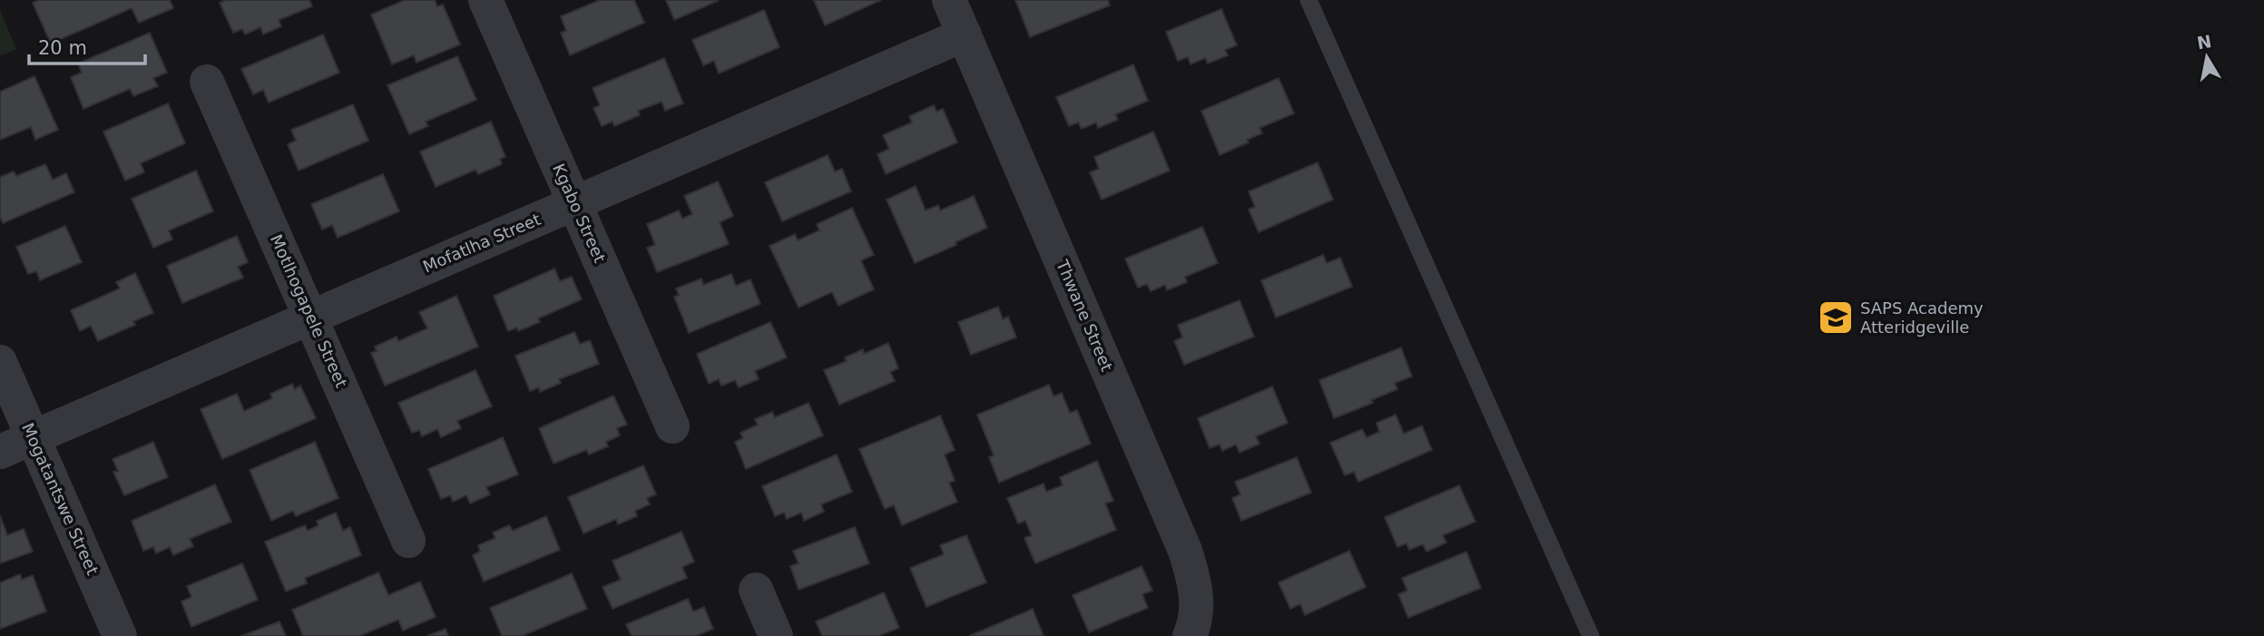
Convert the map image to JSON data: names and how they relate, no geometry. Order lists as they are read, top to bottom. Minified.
{"streets":{"street":["Kgabo Street","Mofatlha Street","Motlhogapele Street","Thwane Street","Mogatantswe Street"]},"crossings":[["Kgabo Street","Mofatlha Street"],["Mofatlha Street","Motlhogapele Street"],["Mofatlha Street","Thwane Street"],["Mofatlha Street","Mogatantswe Street"]],"places":{"school or university":["SAPS Academy Atteridgeville"]},"scale_bar":"20 m","north":"top"}
